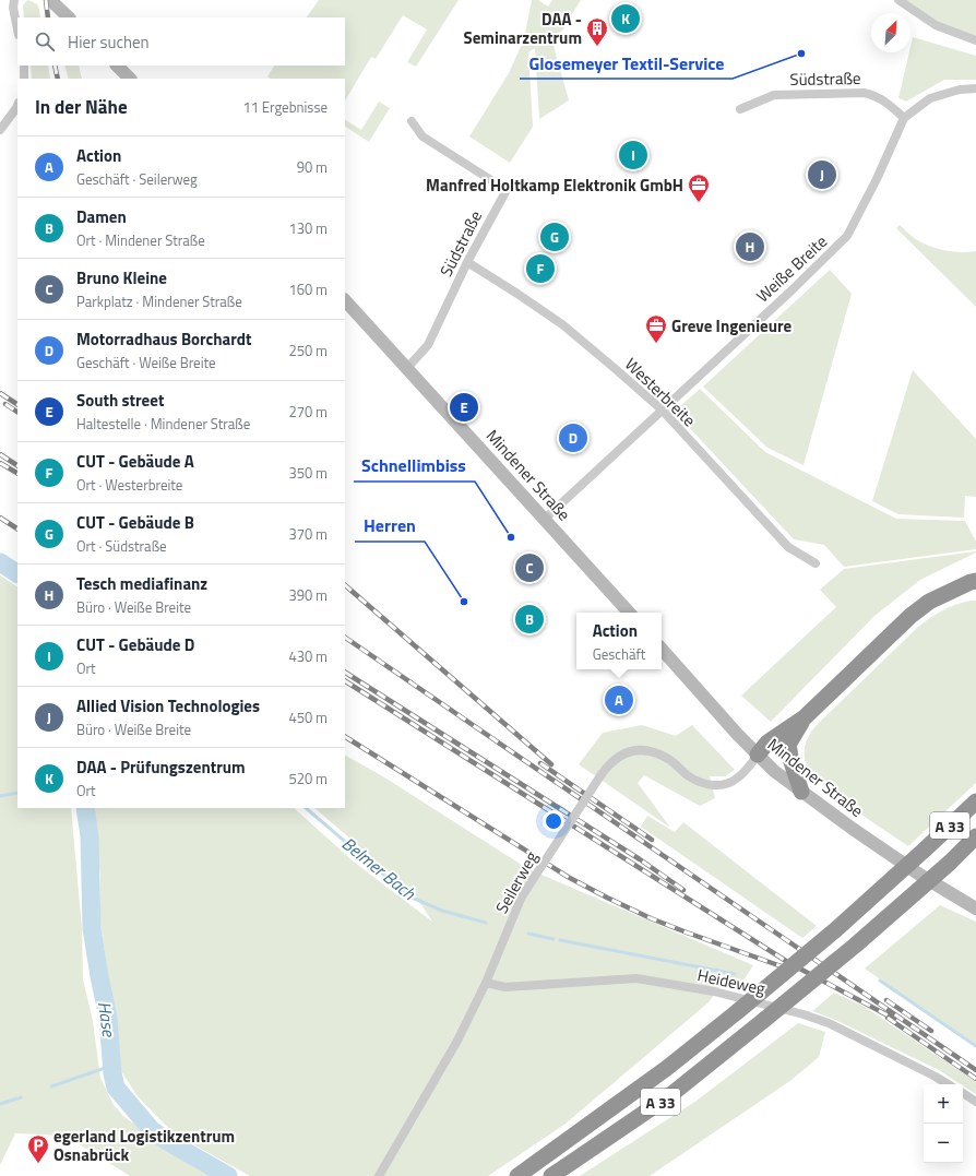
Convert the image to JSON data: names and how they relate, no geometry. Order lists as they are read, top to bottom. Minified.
{"streets":{"highway":["A 33"],"main road":["Mindener Straße"],"street":["Südstraße","Weiße Breite","Westerbreite","Seilerweg","Heideweg"]},"crossings":[["Südstraße","Weiße Breite"],["Südstraße","Westerbreite"],["Südstraße","Mindener Straße"],["Weiße Breite","Westerbreite"],["Weiße Breite","Mindener Straße"],["Mindener Straße","Seilerweg"],["Seilerweg","Heideweg"]],"water":["Belmer Bach","Hase"],"places":{"building":["DAA - Seminarzentrum"],"other":["Glosemeyer Textil-Service","Schnellimbiss","Herren"],"office":["Manfred Holtkamp Elektronik GmbH","Greve Ingenieure"],"parking":["egerland Logistikzentrum Osnabrück"]},"north":"top right","page":{"pins":["K","I","J","G","H","F","E","D","C","B","A"],"search":"Hier suchen","heading":["In der Nähe","11 Ergebnisse"],"list":[{"mark":"A","name":"Action","note":"Geschäft · Seilerweg","value":"90 m"},{"mark":"B","name":"Damen","note":"Ort · Mindener Straße","value":"130 m"},{"mark":"C","name":"Bruno Kleine","note":"Parkplatz · Mindener Straße","value":"160 m"},{"mark":"D","name":"Motorradhaus Borchardt","note":"Geschäft · Weiße Breite","value":"250 m"},{"mark":"E","name":"South street","note":"Haltestelle · Mindener Straße","value":"270 m"},{"mark":"F","name":"CUT - Gebäude A","note":"Ort · Westerbreite","value":"350 m"},{"mark":"G","name":"CUT - Gebäude B","note":"Ort · Südstraße","value":"370 m"},{"mark":"H","name":"Tesch mediafinanz","note":"Büro · Weiße Breite","value":"390 m"},{"mark":"I","name":"CUT - Gebäude D","note":"Ort","value":"430 m"},{"mark":"J","name":"Allied Vision Technologies","note":"Büro · Weiße Breite","value":"450 m"},{"mark":"K","name":"DAA - Prüfungszentrum","note":"Ort","value":"520 m"}],"popup":["Action","Geschäft"],"map_buttons":["+","−"]}}
